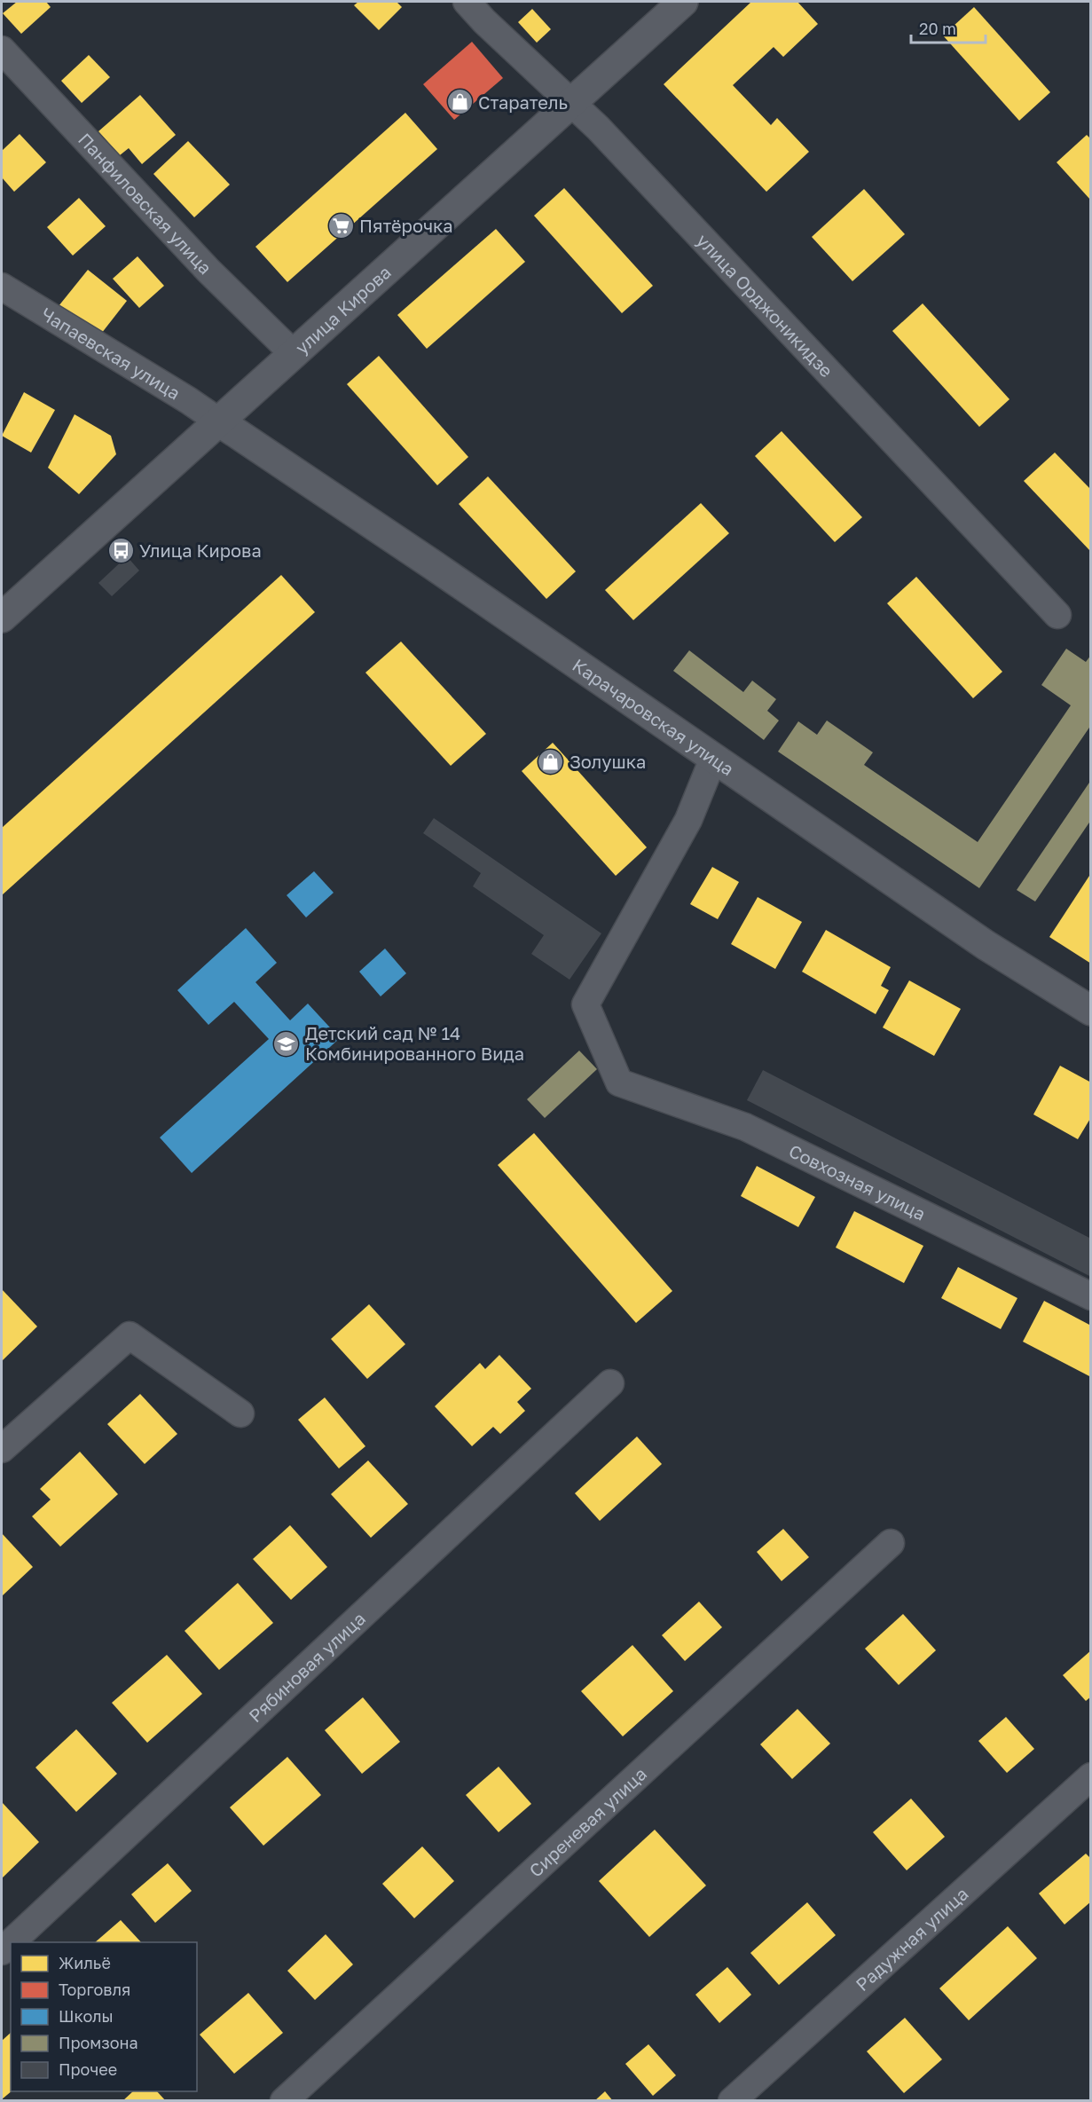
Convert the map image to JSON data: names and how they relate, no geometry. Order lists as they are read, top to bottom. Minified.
{"streets":{"street":["Панфиловская улица","улица Орджоникидзе","улица Кирова","Чапаевская улица","Карачаровская улица","Совхозная улица","Рябиновая улица","Сиреневая улица","Радужная улица"]},"crossings":[["Панфиловская улица","улица Кирова"],["улица Орджоникидзе","улица Кирова"],["улица Кирова","Чапаевская улица"],["улица Кирова","Карачаровская улица"],["Чапаевская улица","Карачаровская улица"],["Карачаровская улица","Совхозная улица"]],"places":{"shop":["Старатель","Золушка"],"supermarket":["Пятёрочка"],"bus stop":["Улица Кирова"],"school or university":["Детский сад № 14 Комбинированного Вида"]},"legend":["Жильё","Торговля","Школы","Промзона","Прочее"],"scale_bar":"20 m"}
